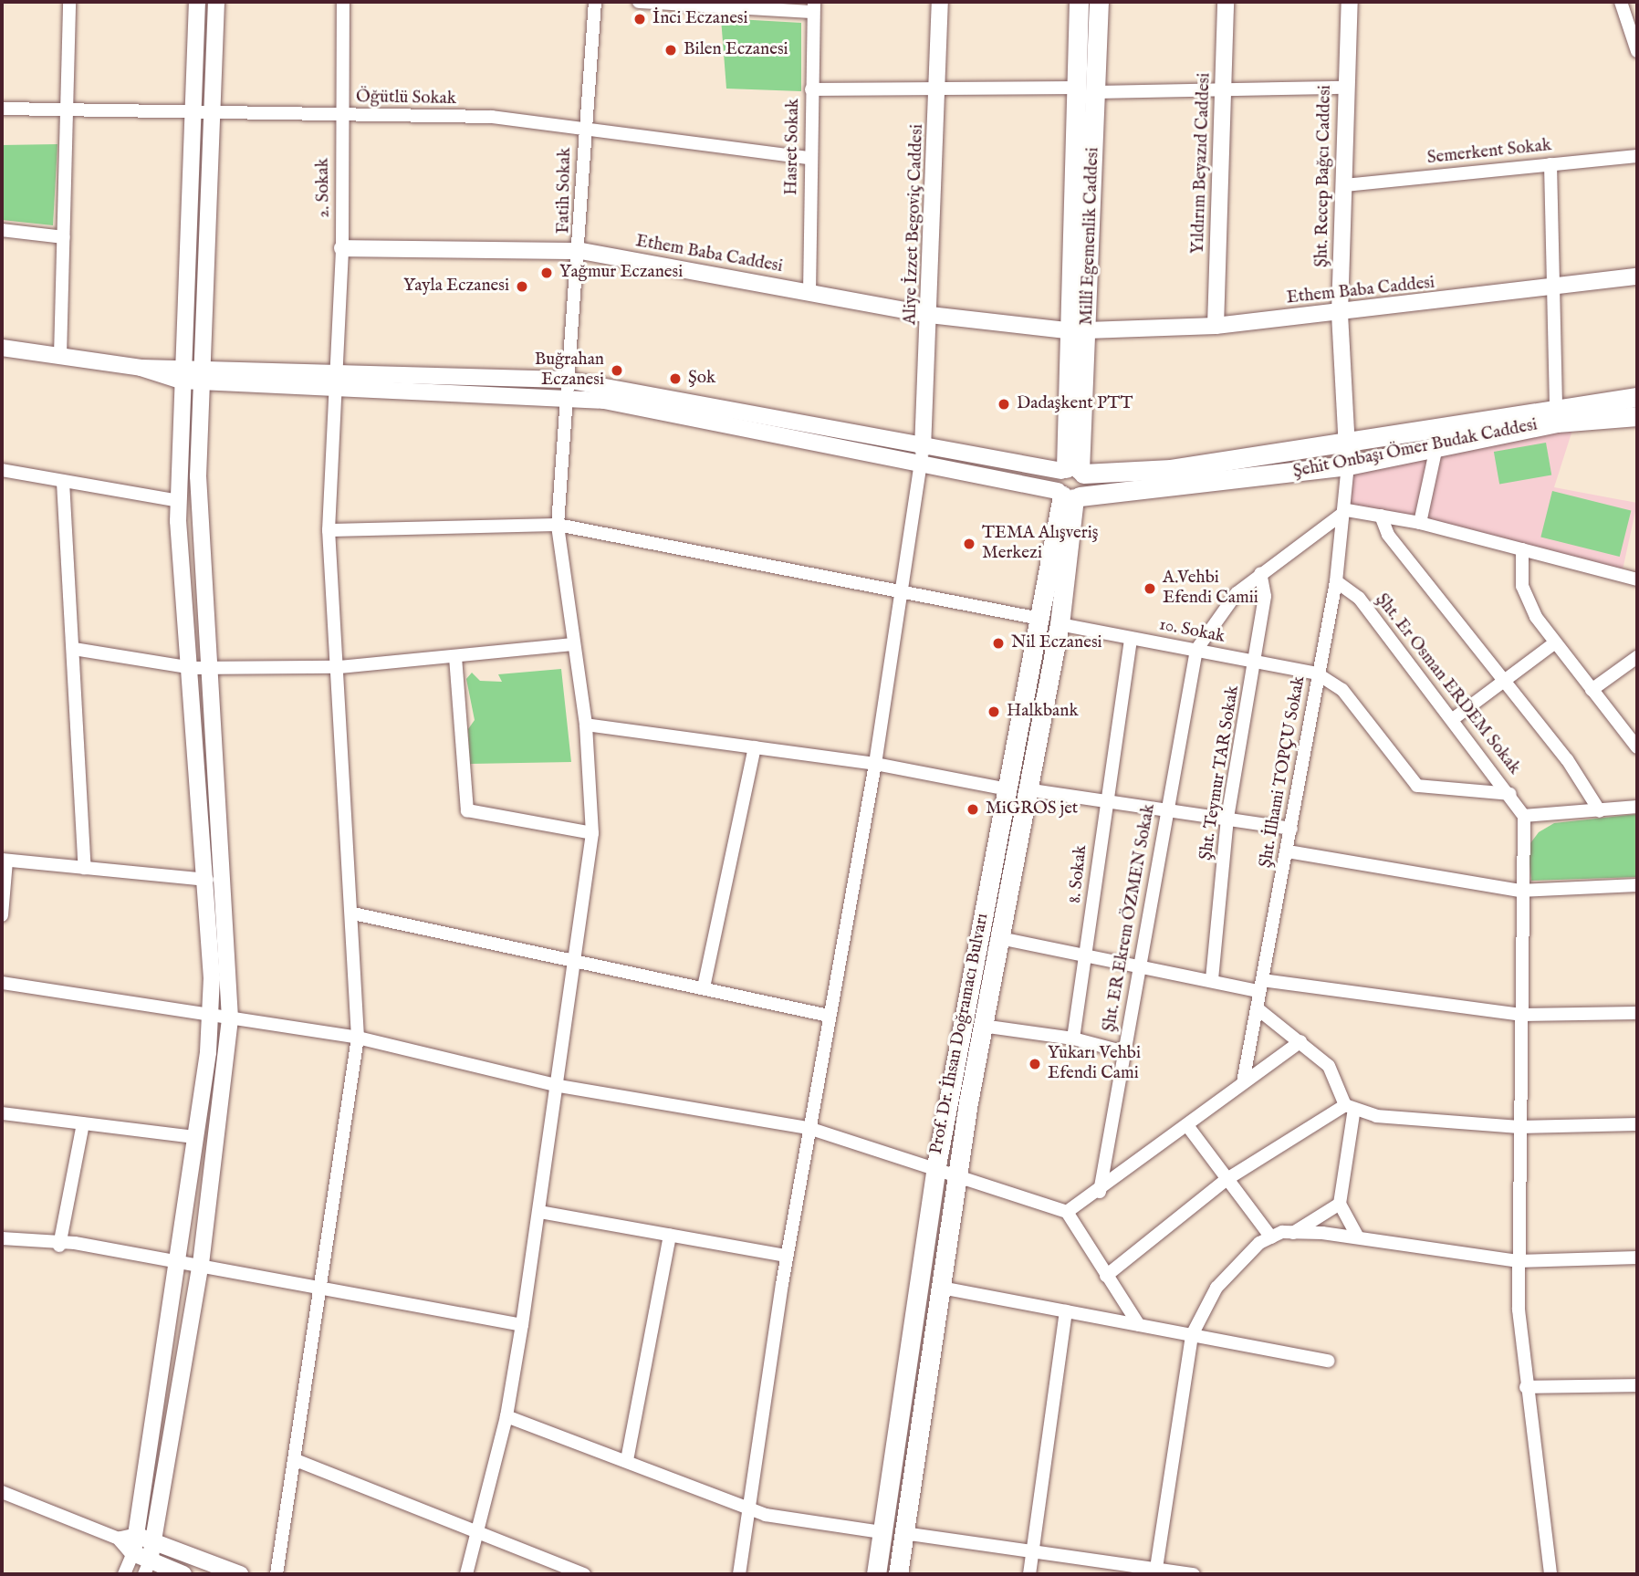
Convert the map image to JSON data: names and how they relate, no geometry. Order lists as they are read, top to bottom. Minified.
{"streets":{"main road":["Millî Egemenlik Caddesi","Şehit Onbaşı Ömer Budak Caddesi","Prof. Dr. İhsan Doğramacı Bulvarı"],"street":["Öğütlü Sokak","Hasret Sokak","Semerkent Sokak","Yıldırım Beyazıd Caddesi","Şht. Recep Bağcı Caddesi","2. Sokak","Fatih Sokak","Aliye İzzet Begoviç Caddesi","Ethem Baba Caddesi","10. Sokak","Şht. Er Osman ERDEM Sokak","Şht. İlhami TOPÇU Sokak","Şht. Teymur TAR Sokak","8. Sokak","Şht. ER Ekrem ÖZMEN Sokak"]},"crossings":[["Öğütlü Sokak","Hasret Sokak"],["Öğütlü Sokak","2. Sokak"],["Öğütlü Sokak","Fatih Sokak"],["Hasret Sokak","Ethem Baba Caddesi"],["Semerkent Sokak","Şht. Recep Bağcı Caddesi"],["Yıldırım Beyazıd Caddesi","Ethem Baba Caddesi"],["Şht. Recep Bağcı Caddesi","Ethem Baba Caddesi"],["Şht. Recep Bağcı Caddesi","Şehit Onbaşı Ömer Budak Caddesi"],["Şht. Recep Bağcı Caddesi","Şht. İlhami TOPÇU Sokak"],["2. Sokak","Ethem Baba Caddesi"],["Fatih Sokak","Ethem Baba Caddesi"],["Aliye İzzet Begoviç Caddesi","Ethem Baba Caddesi"],["Millî Egemenlik Caddesi","Ethem Baba Caddesi"],["Millî Egemenlik Caddesi","Şehit Onbaşı Ömer Budak Caddesi"],["Şehit Onbaşı Ömer Budak Caddesi","Şht. İlhami TOPÇU Sokak"],["Şehit Onbaşı Ömer Budak Caddesi","Prof. Dr. İhsan Doğramacı Bulvarı"],["10. Sokak","Şht. İlhami TOPÇU Sokak"],["10. Sokak","Şht. Teymur TAR Sokak"],["10. Sokak","8. Sokak"],["10. Sokak","Şht. ER Ekrem ÖZMEN Sokak"],["10. Sokak","Prof. Dr. İhsan Doğramacı Bulvarı"],["Şht. Er Osman ERDEM Sokak","Şht. İlhami TOPÇU Sokak"]],"places":["İnci Eczanesi","Bilen Eczanesi","Yağmur Eczanesi","Yayla Eczanesi","Buğrahan Eczanesi","Şok","Dadaşkent PTT","TEMA Alışveriş Merkezi","A.Vehbi Efendi Camii","Nil Eczanesi","Halkbank","MiGROS jet","Yukarı Vehbi Efendi Cami"]}
